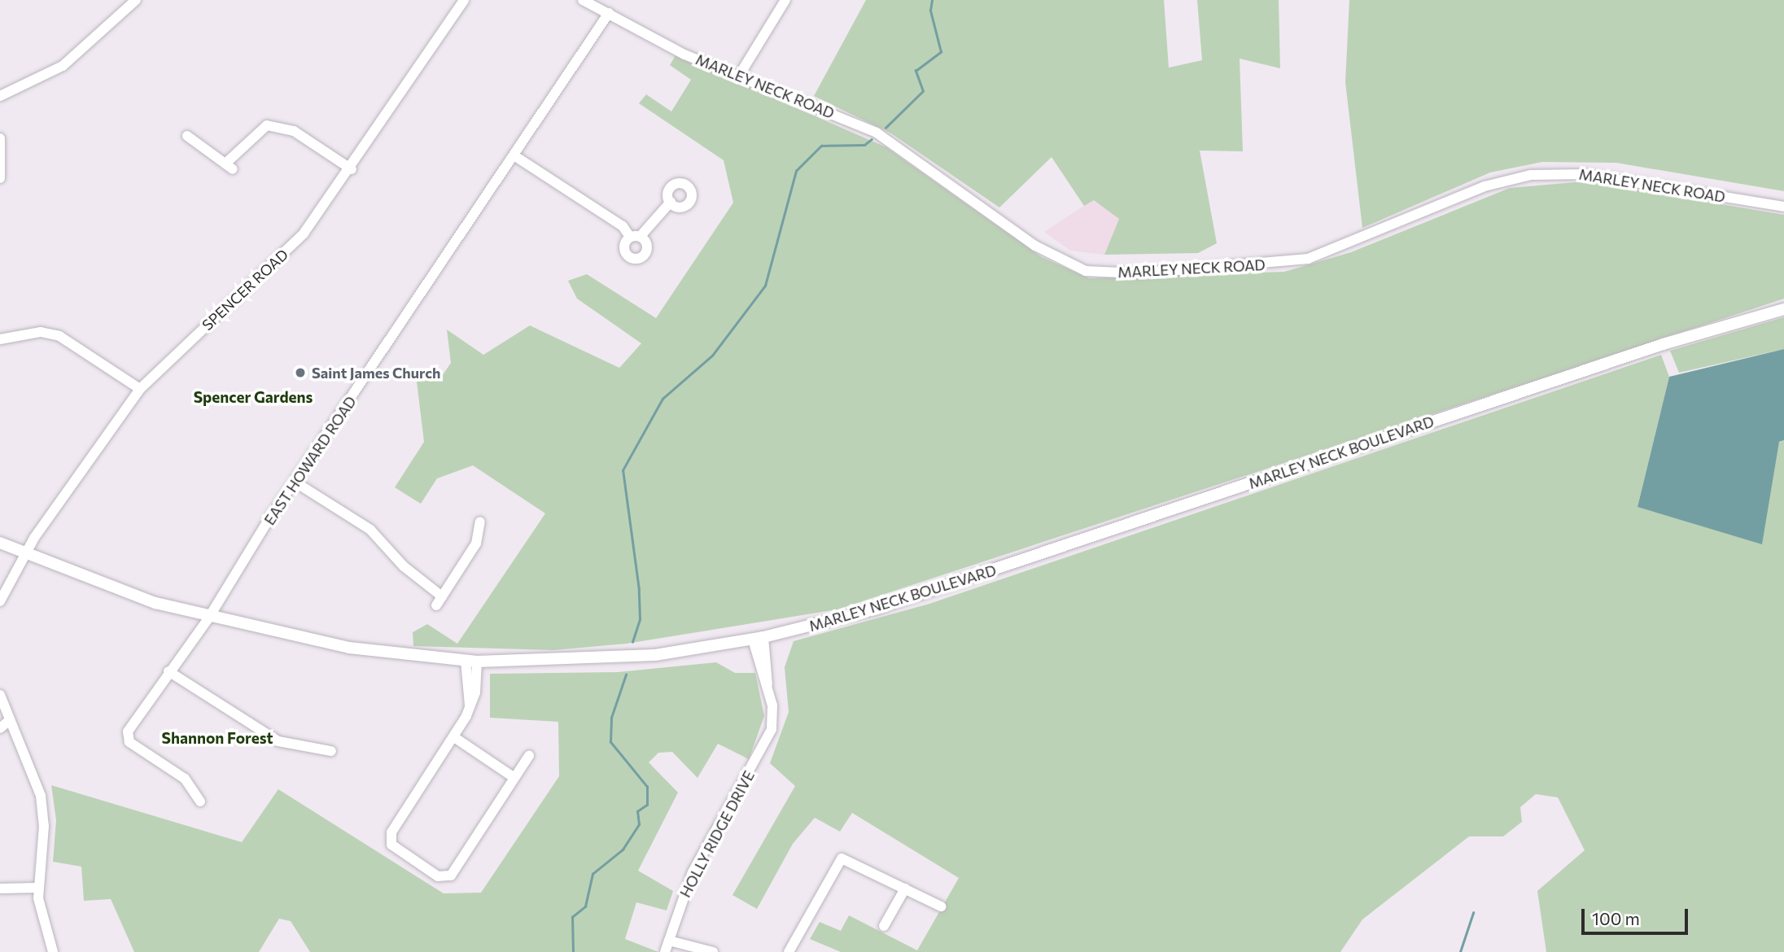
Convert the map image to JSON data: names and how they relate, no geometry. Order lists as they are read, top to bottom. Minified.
{"streets":{"main road":["MARLEY NECK BOULEVARD"],"street":["MARLEY NECK ROAD","SPENCER ROAD","EAST HOWARD ROAD","HOLLY RIDGE DRIVE"]},"crossings":[["MARLEY NECK ROAD","EAST HOWARD ROAD"],["SPENCER ROAD","MARLEY NECK BOULEVARD"],["MARLEY NECK BOULEVARD","EAST HOWARD ROAD"],["MARLEY NECK BOULEVARD","HOLLY RIDGE DRIVE"]],"districts":["Spencer Gardens","Shannon Forest"],"places":["Saint James Church"],"scale_bar":"100 m"}
